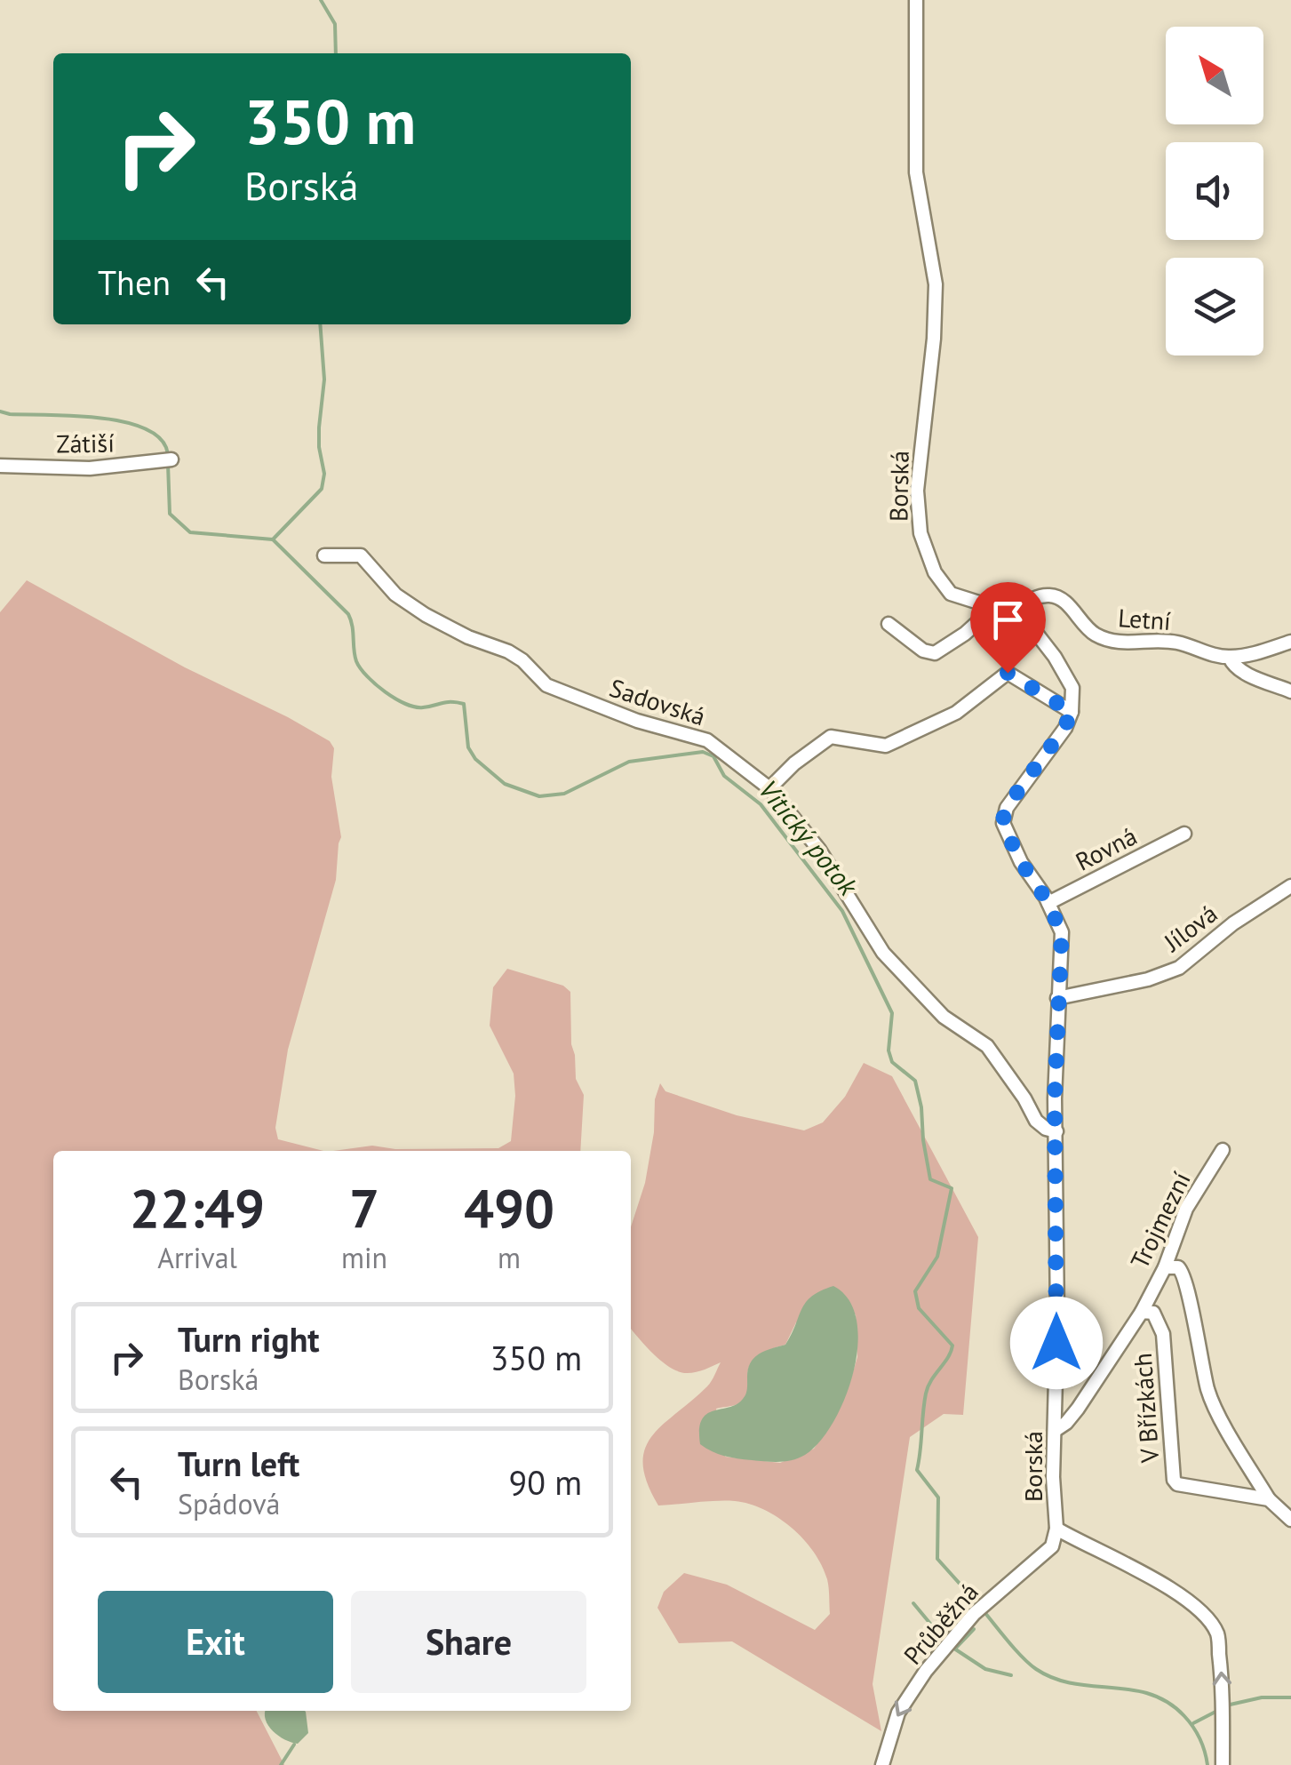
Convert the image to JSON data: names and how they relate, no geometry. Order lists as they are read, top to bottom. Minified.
{"streets":{"street":["Zátiší","Borská","Letní","Sadovská","Rovná","Jílová","Trojmezní","V Břízkách","Průběžná"]},"crossings":[["Borská","Letní"],["Borská","Sadovská"],["Borská","Rovná"],["Borská","Jílová"],["Borská","V Břízkách"],["Borská","Průběžná"],["Trojmezní","V Břízkách"]],"one_way":["Průběžná"],"water":["Vitický potok"],"north":"top left","page":{"turn":["350 m","Borská"],"then":"Then","eta":["22:49","Arrival","7","min","490","m"],"list":[{"name":"Turn right","note":"Borská","value":"350 m"},{"name":"Turn left","note":"Spádová","value":"90 m"}],"buttons":["Exit","Share"]}}
